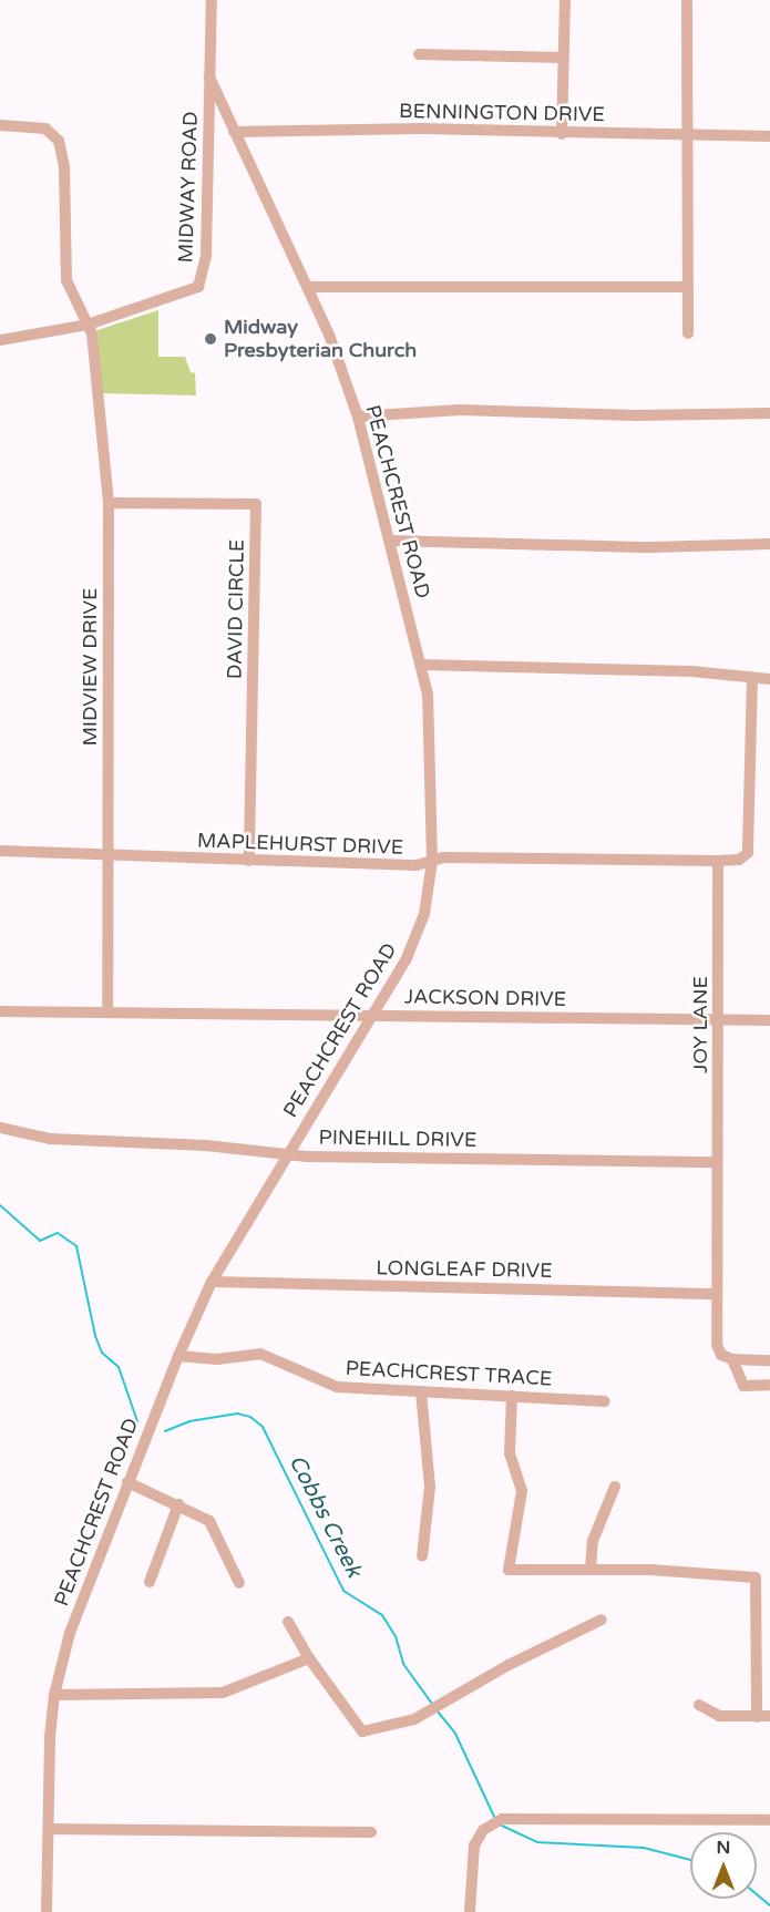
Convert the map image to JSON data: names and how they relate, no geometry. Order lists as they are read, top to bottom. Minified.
{"streets":{"street":["BENNINGTON DRIVE","MIDWAY ROAD","PEACHCREST ROAD","DAVID CIRCLE","MIDVIEW DRIVE","MAPLEHURST DRIVE","JACKSON DRIVE","JOY LANE","PINEHILL DRIVE","LONGLEAF DRIVE","PEACHCREST TRACE"]},"crossings":[["BENNINGTON DRIVE","PEACHCREST ROAD"],["MIDWAY ROAD","PEACHCREST ROAD"],["MIDWAY ROAD","MIDVIEW DRIVE"],["PEACHCREST ROAD","MAPLEHURST DRIVE"],["PEACHCREST ROAD","JACKSON DRIVE"],["PEACHCREST ROAD","PINEHILL DRIVE"],["PEACHCREST ROAD","LONGLEAF DRIVE"],["PEACHCREST ROAD","PEACHCREST TRACE"],["DAVID CIRCLE","MIDVIEW DRIVE"],["DAVID CIRCLE","MAPLEHURST DRIVE"],["MIDVIEW DRIVE","MAPLEHURST DRIVE"],["MIDVIEW DRIVE","JACKSON DRIVE"],["MAPLEHURST DRIVE","JOY LANE"],["JACKSON DRIVE","JOY LANE"],["JOY LANE","PINEHILL DRIVE"],["JOY LANE","LONGLEAF DRIVE"]],"water":["Cobbs Creek"],"places":["Midway Presbyterian Church"],"north":"top"}
